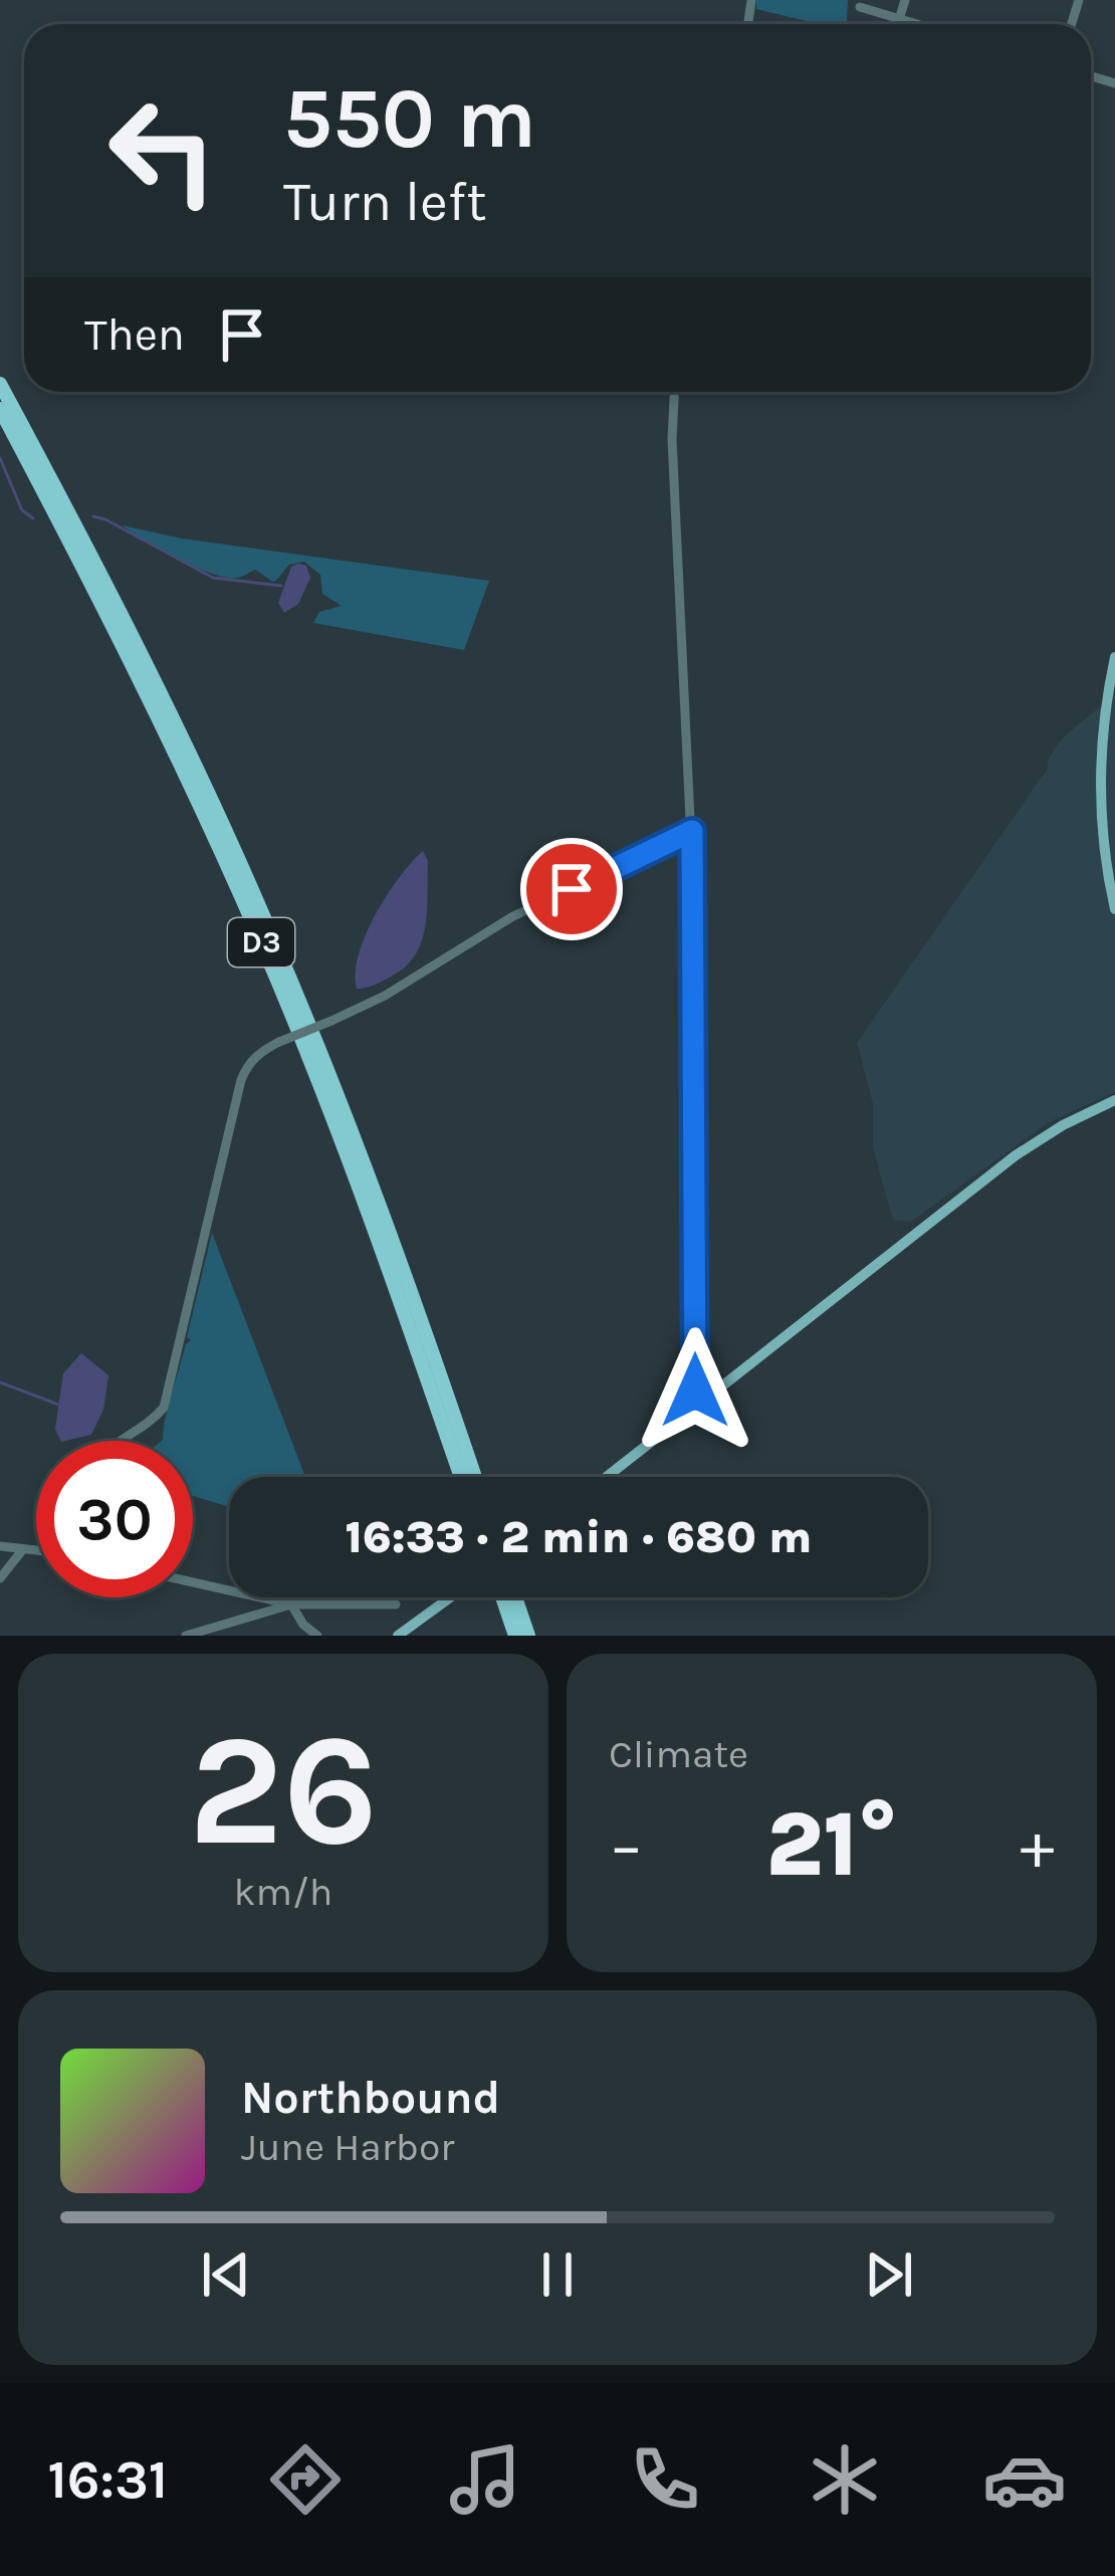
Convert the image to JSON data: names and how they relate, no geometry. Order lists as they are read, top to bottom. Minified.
{"streets":{"highway":["D3"]},"page":{"turn":["550 m","Turn left"],"then":"Then","limit":"30","trip":"16:33 · 2 min · 680 m","tile":[["26","km/h"],"Climate"],"heat":["−","21°","+"],"song":["Northbound","June Harbor"],"tabs":"16:31"}}
